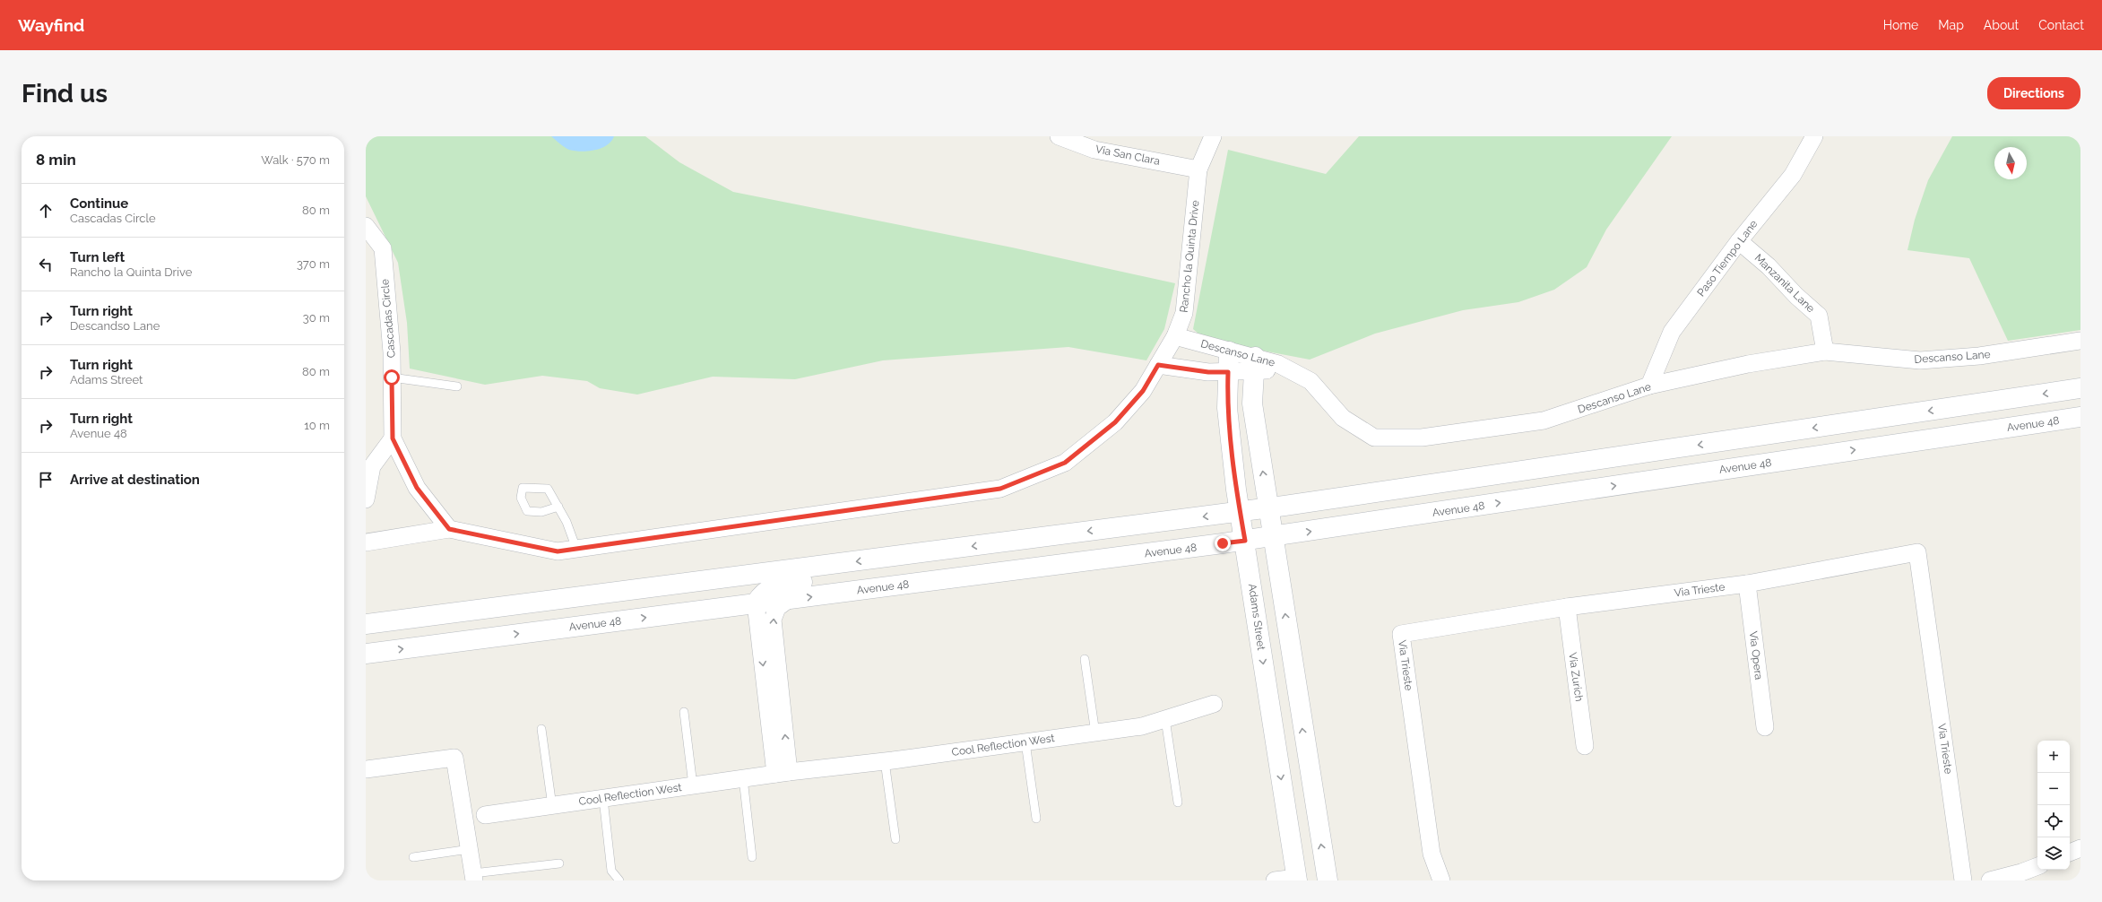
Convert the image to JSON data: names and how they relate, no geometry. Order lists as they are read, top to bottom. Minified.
{"streets":{"main road":["Avenue 48","Adams Street"],"street":["Via San Clara","Rancho la Quinta Drive","Paso Tiempo Lane","Manzanita Lane","Cascadas Circle","Descanso Lane","Via Trieste","Via Opera","Via Zurich","Cool Reflection West"]},"crossings":[["Via San Clara","Rancho la Quinta Drive"],["Rancho la Quinta Drive","Cascadas Circle"],["Rancho la Quinta Drive","Descanso Lane"],["Paso Tiempo Lane","Manzanita Lane"],["Paso Tiempo Lane","Descanso Lane"],["Manzanita Lane","Descanso Lane"],["Descanso Lane","Adams Street"],["Avenue 48","Adams Street"],["Via Trieste","Via Opera"],["Via Trieste","Via Zurich"]],"north":"bottom","page":{"header":"Wayfind","nav":["Home","Map","About","Contact"],"buttons":"Directions","title":"Find us","heading":["8 min","Walk · 570 m"],"list":[["Continue","Cascadas Circle","80 m"],["Turn left","Rancho la Quinta Drive","370 m"],["Turn right","Descandso Lane","30 m"],["Turn right","Adams Street","80 m"],["Turn right","Avenue 48","10 m"],"Arrive at destination"],"map_buttons":["+","−"]}}
